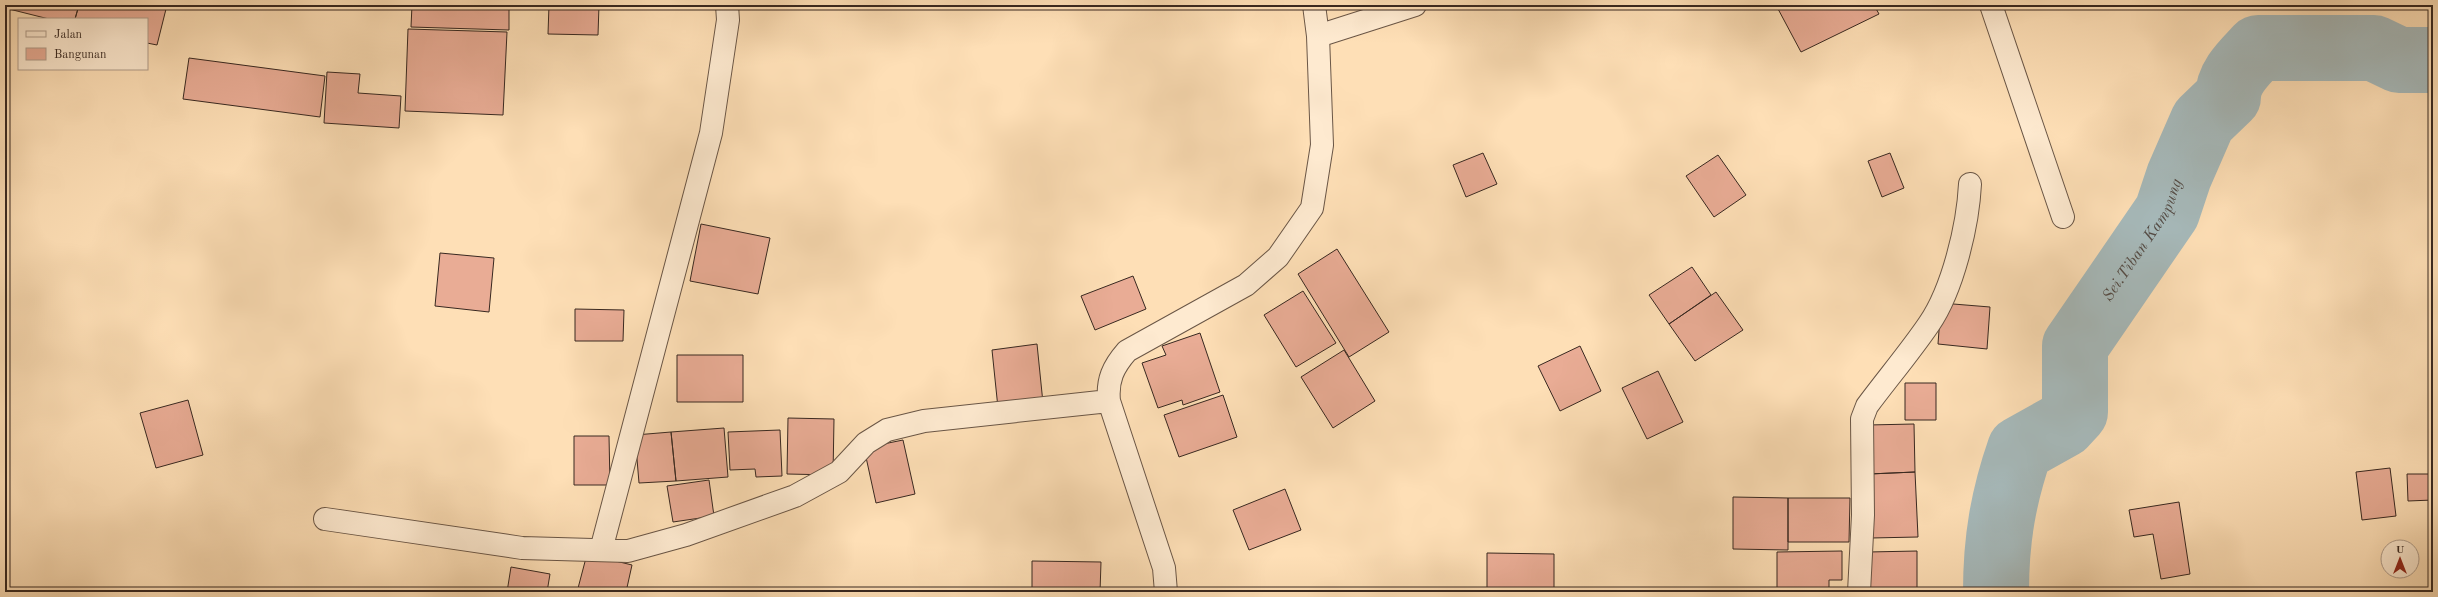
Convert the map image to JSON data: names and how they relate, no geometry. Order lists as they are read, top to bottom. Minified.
{"water":["Sei.Tiban Kampung"],"legend":["Jalan","Bangunan"],"north":"top"}
